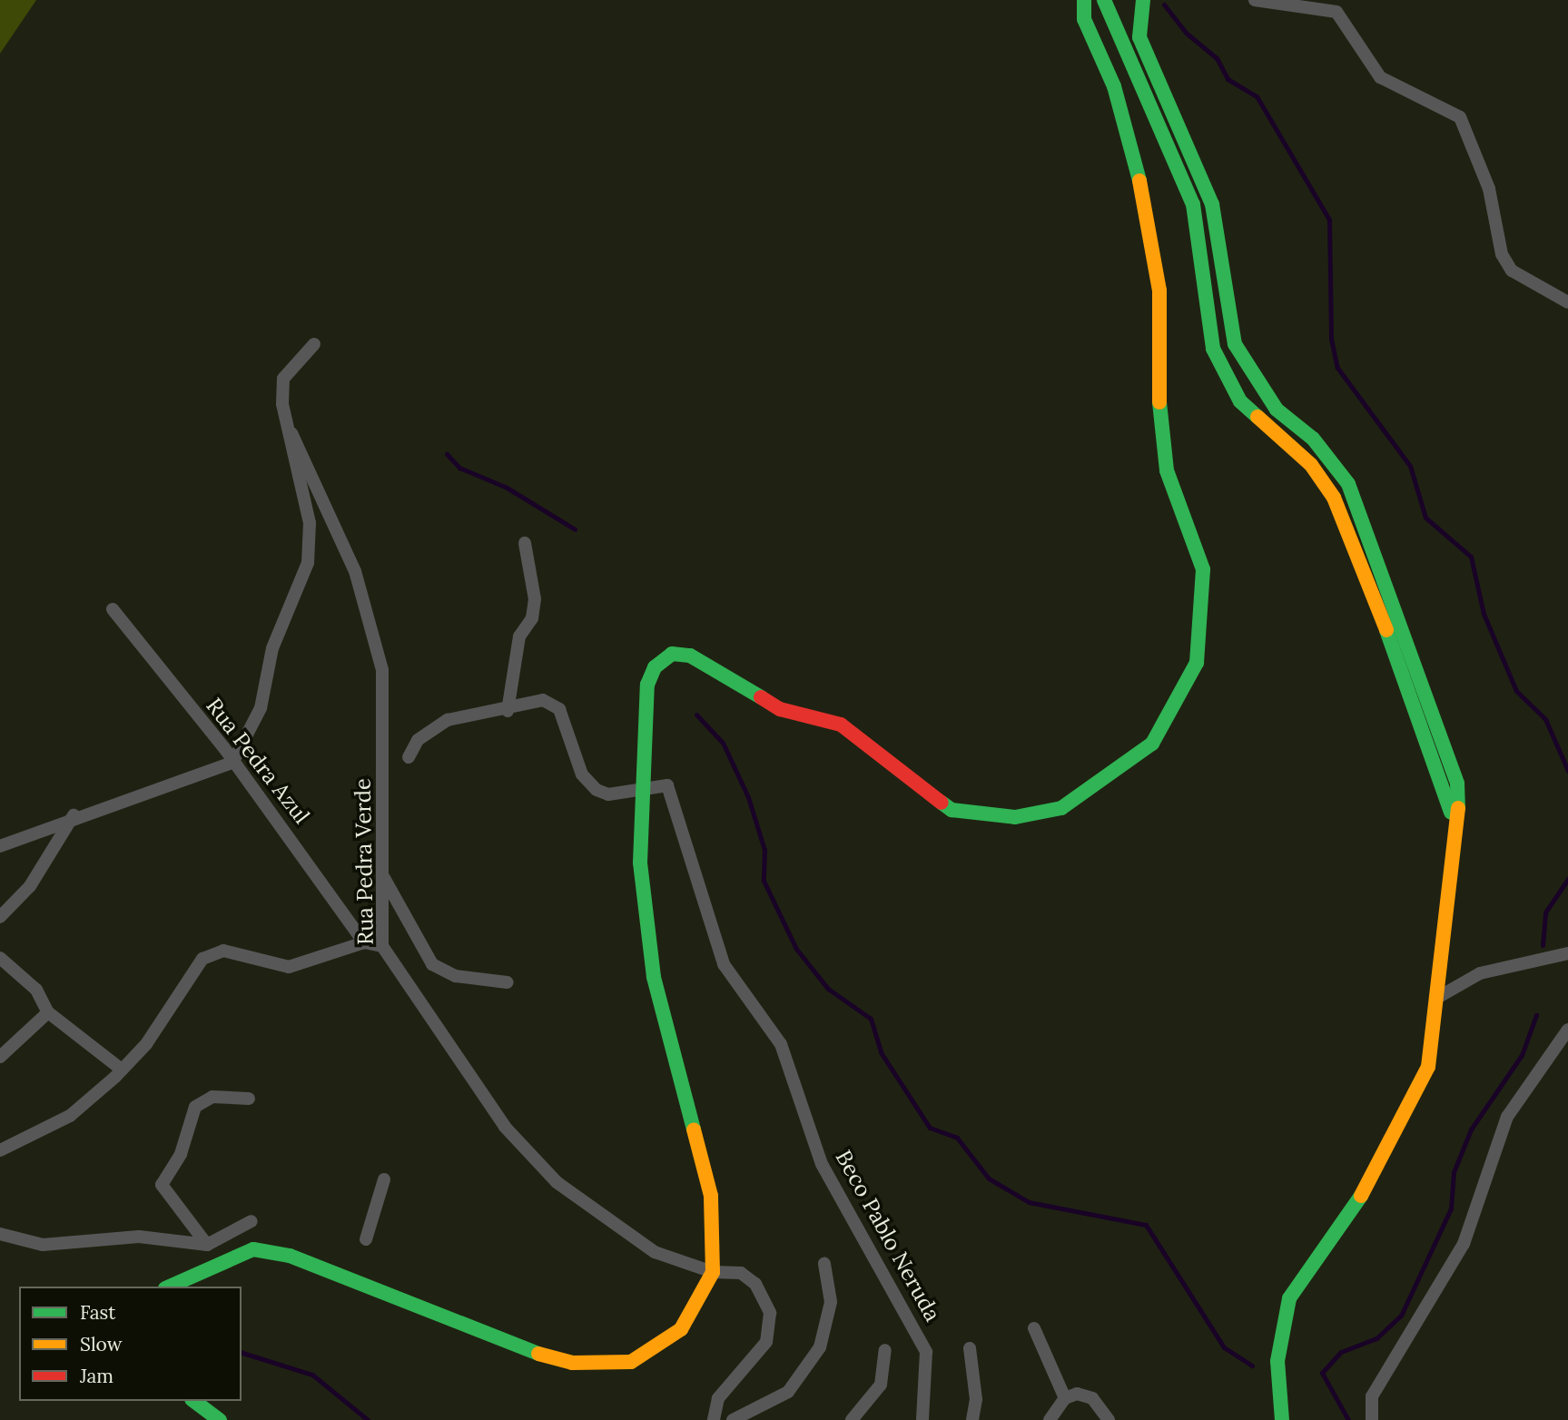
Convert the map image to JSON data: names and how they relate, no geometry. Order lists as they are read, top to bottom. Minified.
{"streets":{"street":["Rua Pedra Azul","Rua Pedra Verde","Beco Pablo Neruda"]},"legend":["Fast","Slow","Jam"]}
